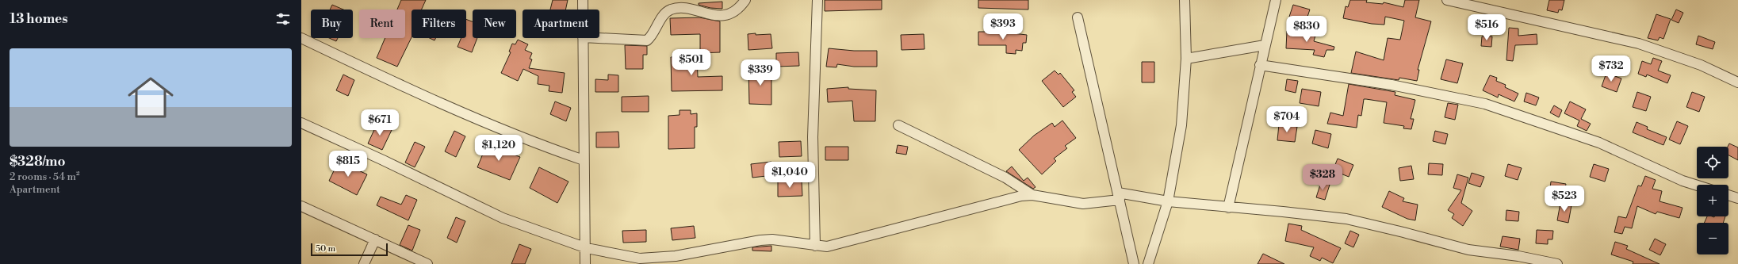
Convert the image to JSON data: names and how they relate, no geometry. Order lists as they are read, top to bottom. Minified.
{"scale_bar":"50 m","page":{"heading":"13 homes","chip":["Buy","Rent","Filters","New","Apartment"],"price":["$393","$516","$830","$501","$732","$339","$704","$671","$1,120","$815","$1,040","$328","$523"],"list":[{"name":"$328/mo","note":"2 rooms · 54 m² · Apartment"}],"map_buttons":["+","−"],"scale":"50 m"}}
